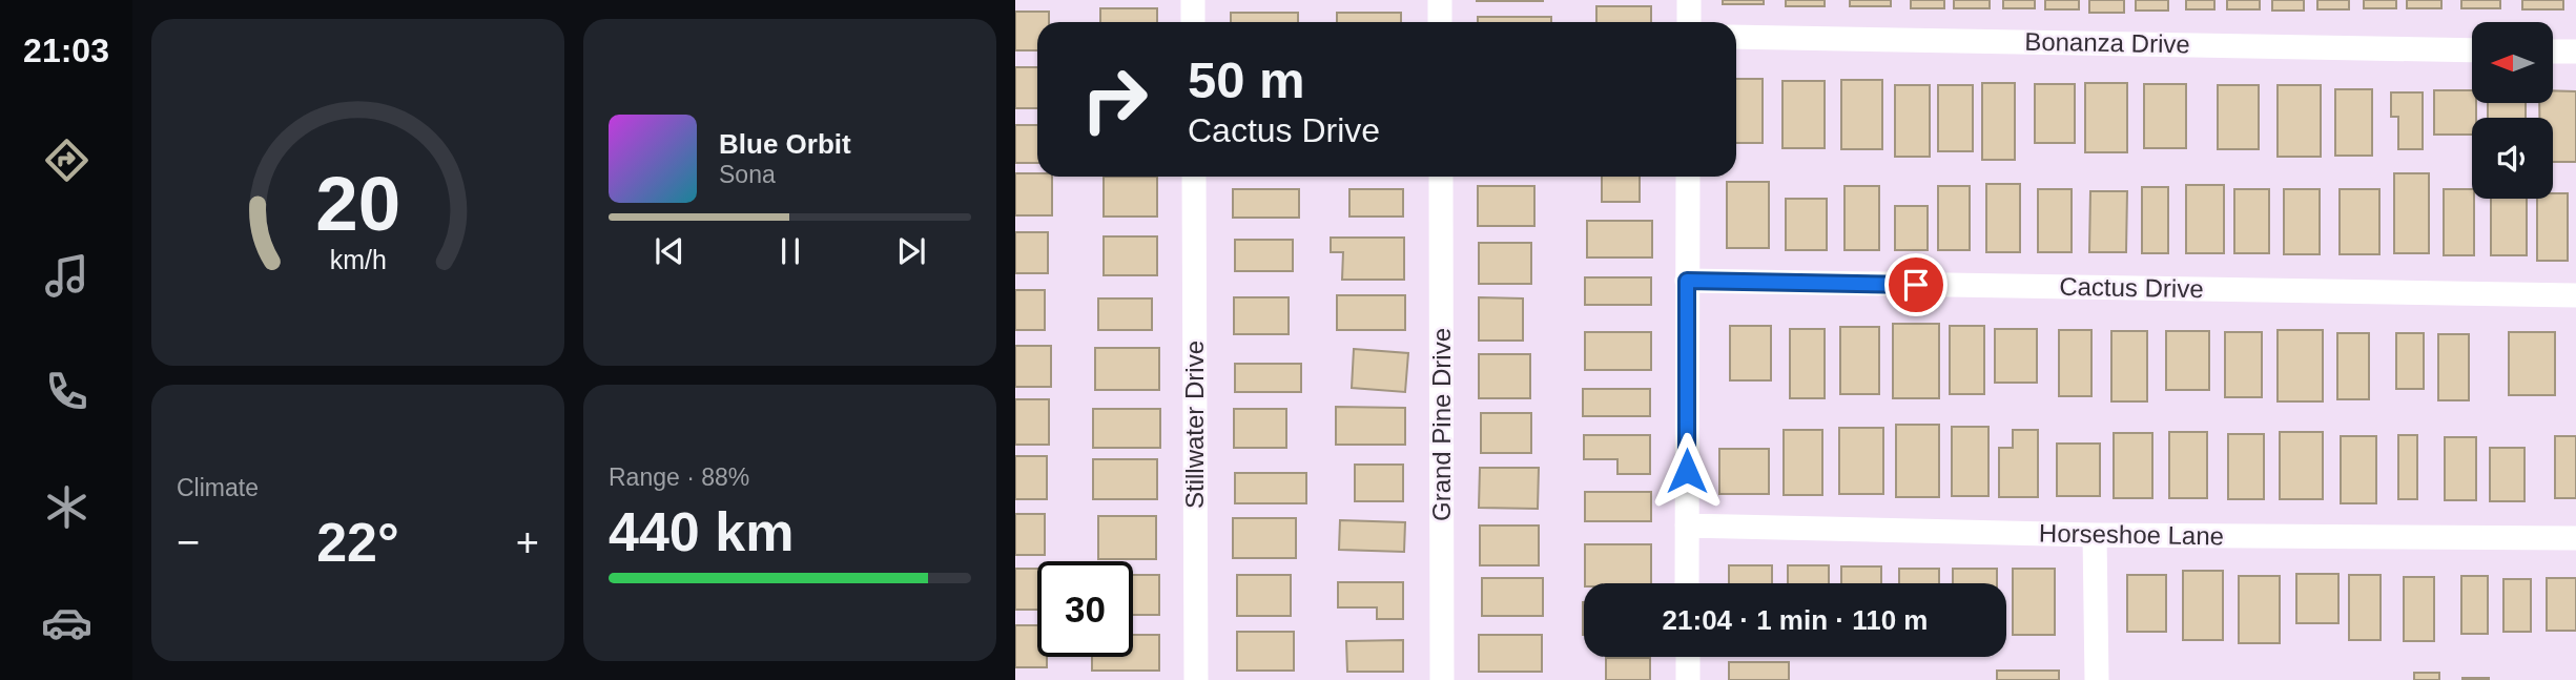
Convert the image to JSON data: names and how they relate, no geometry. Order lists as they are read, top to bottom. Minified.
{"streets":{"street":["Bonanza Drive","Cactus Drive","Stillwater Drive","Grand Pine Drive","Horseshoe Lane"]},"north":"left","page":{"tabs":"21:03","turn":["50 m","Cactus Drive"],"song":["Blue Orbit","Sona"],"tile":["Climate",["Range · 88%","440 km"]],"heat":["−","22°","+"],"limit":"30","trip":"21:04 · 1 min · 110 m","gauge":["20","km/h"]}}
